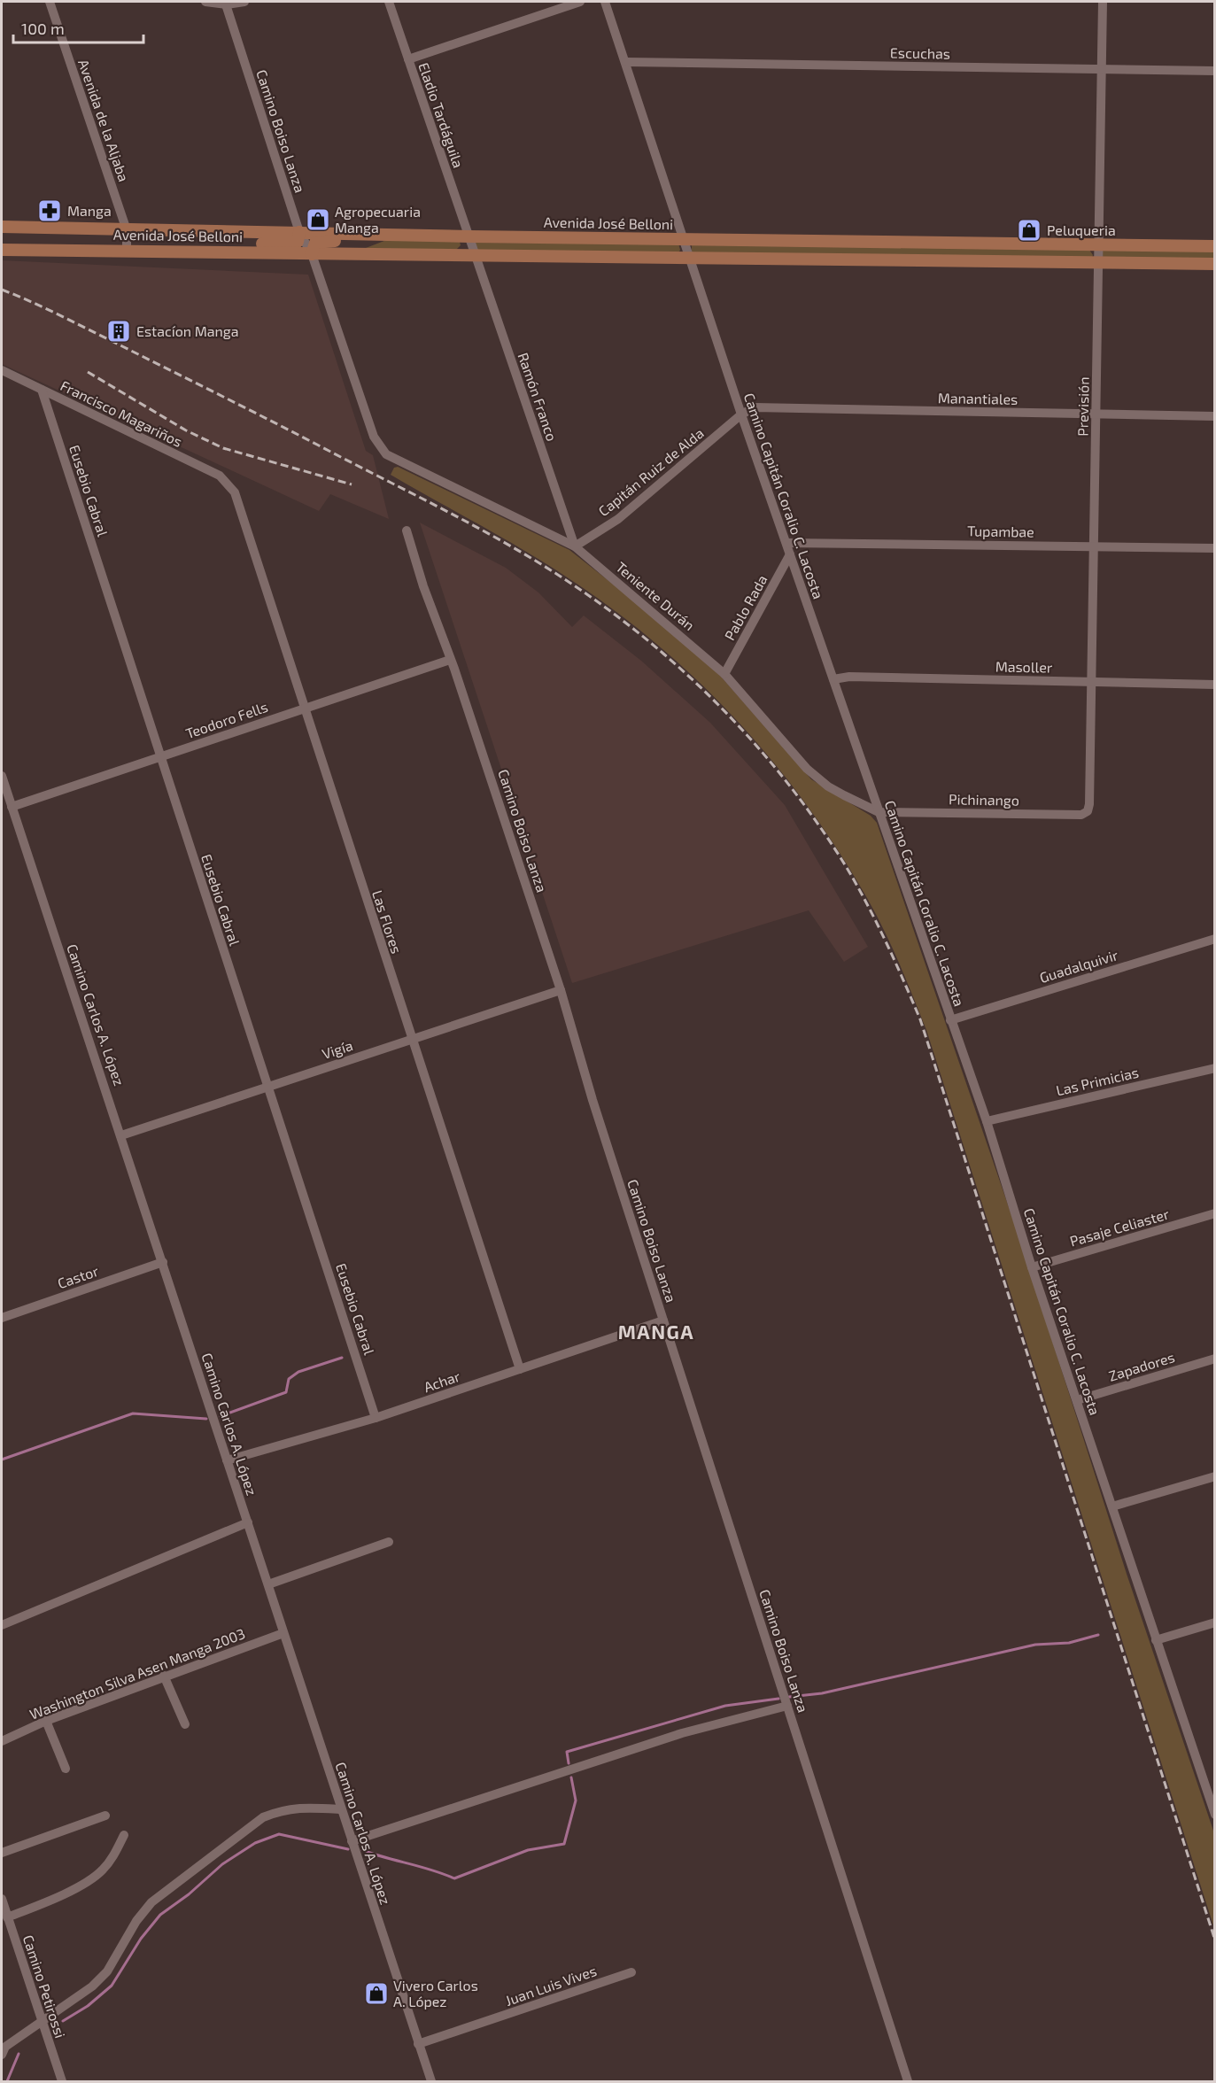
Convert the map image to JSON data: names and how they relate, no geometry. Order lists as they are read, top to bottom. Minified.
{"streets":{"main road":["Avenida José Belloni"],"street":["Escuchas","Eladio Tardáguila","Avenida de la Aljaba","Camino Boiso Lanza","Ramón Franco","Manantiales","Previsión","Francisco Magariños","Capitán Ruiz de Alda","Eusebio Cabral","Camino Capitán Coralio C. Lacosta","Tupambae","Teniente Durán","Pablo Rada","Masoller","Teodoro Fells","Pichinango","Las Flores","Guadalquivir","Camino Carlos A. López","Vigía","Las Primicias","Pasaje Celiaster","Castor","Zapadores","Achar","Washington Silva Asen Manga 2003","Juan Luis Vives","Camino Petirossi"]},"crossings":[["Escuchas","Previsión"],["Escuchas","Camino Capitán Coralio C. Lacosta"],["Eladio Tardáguila","Avenida José Belloni"],["Eladio Tardáguila","Ramón Franco"],["Avenida de la Aljaba","Avenida José Belloni"],["Camino Boiso Lanza","Avenida José Belloni"],["Camino Boiso Lanza","Teniente Durán"],["Camino Boiso Lanza","Teodoro Fells"],["Camino Boiso Lanza","Vigía"],["Camino Boiso Lanza","Achar"],["Avenida José Belloni","Ramón Franco"],["Avenida José Belloni","Previsión"],["Avenida José Belloni","Camino Capitán Coralio C. Lacosta"],["Ramón Franco","Capitán Ruiz de Alda"],["Ramón Franco","Teniente Durán"],["Manantiales","Previsión"],["Manantiales","Capitán Ruiz de Alda"],["Manantiales","Camino Capitán Coralio C. Lacosta"],["Previsión","Tupambae"],["Previsión","Masoller"],["Previsión","Pichinango"],["Francisco Magariños","Eusebio Cabral"],["Francisco Magariños","Las Flores"],["Capitán Ruiz de Alda","Camino Capitán Coralio C. Lacosta"],["Capitán Ruiz de Alda","Teniente Durán"],["Eusebio Cabral","Teodoro Fells"],["Eusebio Cabral","Vigía"],["Eusebio Cabral","Achar"],["Camino Capitán Coralio C. Lacosta","Tupambae"],["Camino Capitán Coralio C. Lacosta","Teniente Durán"],["Camino Capitán Coralio C. Lacosta","Pablo Rada"],["Camino Capitán Coralio C. Lacosta","Masoller"],["Camino Capitán Coralio C. Lacosta","Pichinango"],["Camino Capitán Coralio C. Lacosta","Guadalquivir"],["Camino Capitán Coralio C. Lacosta","Las Primicias"],["Camino Capitán Coralio C. Lacosta","Pasaje Celiaster"],["Camino Capitán Coralio C. Lacosta","Zapadores"],["Teniente Durán","Pablo Rada"],["Teniente Durán","Pichinango"],["Teodoro Fells","Las Flores"],["Teodoro Fells","Camino Carlos A. López"],["Las Flores","Vigía"],["Las Flores","Achar"],["Camino Carlos A. López","Vigía"],["Camino Carlos A. López","Castor"],["Camino Carlos A. López","Achar"],["Camino Carlos A. López","Washington Silva Asen Manga 2003"],["Camino Carlos A. López","Juan Luis Vives"]],"districts":["MANGA"],"places":{"pharmacy":["Manga"],"shop":["Agropecuaria Manga","Peluqueria","Vivero Carlos A. López"],"building":["Estacíon Manga"]},"scale_bar":"100 m"}
